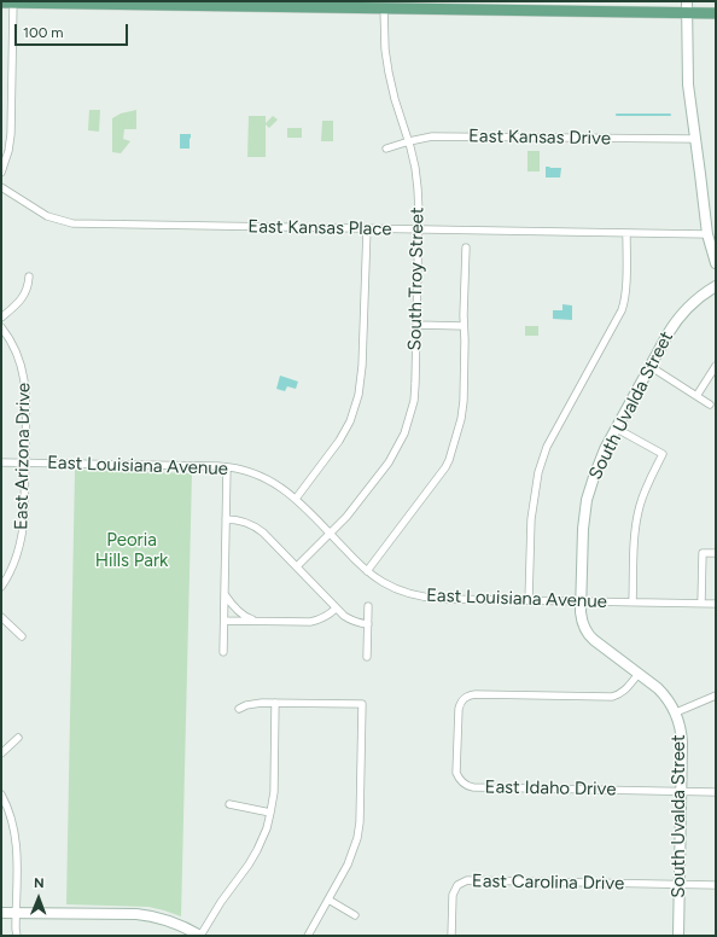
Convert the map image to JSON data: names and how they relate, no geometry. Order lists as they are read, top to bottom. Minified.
{"streets":{"street":["East Kansas Drive","East Kansas Place","South Troy Street","South Uvalda Street","East Arizona Drive","East Louisiana Avenue","East Idaho Drive","East Carolina Drive"]},"crossings":[["East Kansas Drive","South Troy Street"],["East Kansas Place","South Troy Street"],["South Troy Street","East Louisiana Avenue"],["South Uvalda Street","East Louisiana Avenue"],["South Uvalda Street","East Idaho Drive"],["South Uvalda Street","East Carolina Drive"],["East Arizona Drive","East Louisiana Avenue"]],"parks":["Peoria Hills Park"],"scale_bar":"100 m","north":"top"}
